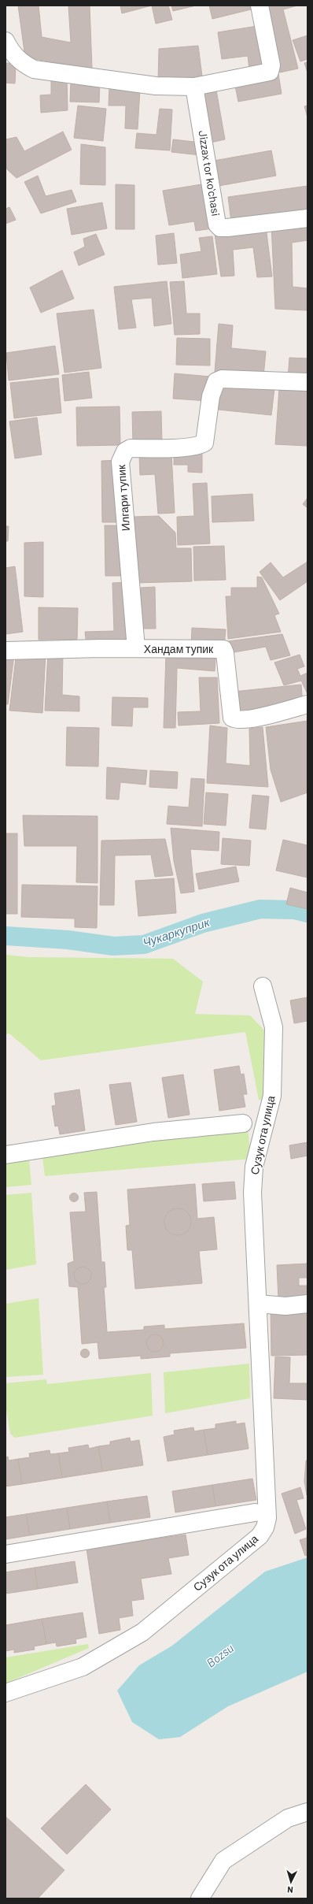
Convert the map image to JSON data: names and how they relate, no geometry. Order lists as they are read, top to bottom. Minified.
{"streets":{"street":["Jizzax tor koʻchasi","Илгари тупик","Хандам тупик","Сузук ота улица"]},"crossings":[["Илгари тупик","Хандам тупик"]],"water":["Чукаркуприк","Bozsu"],"north":"bottom"}
